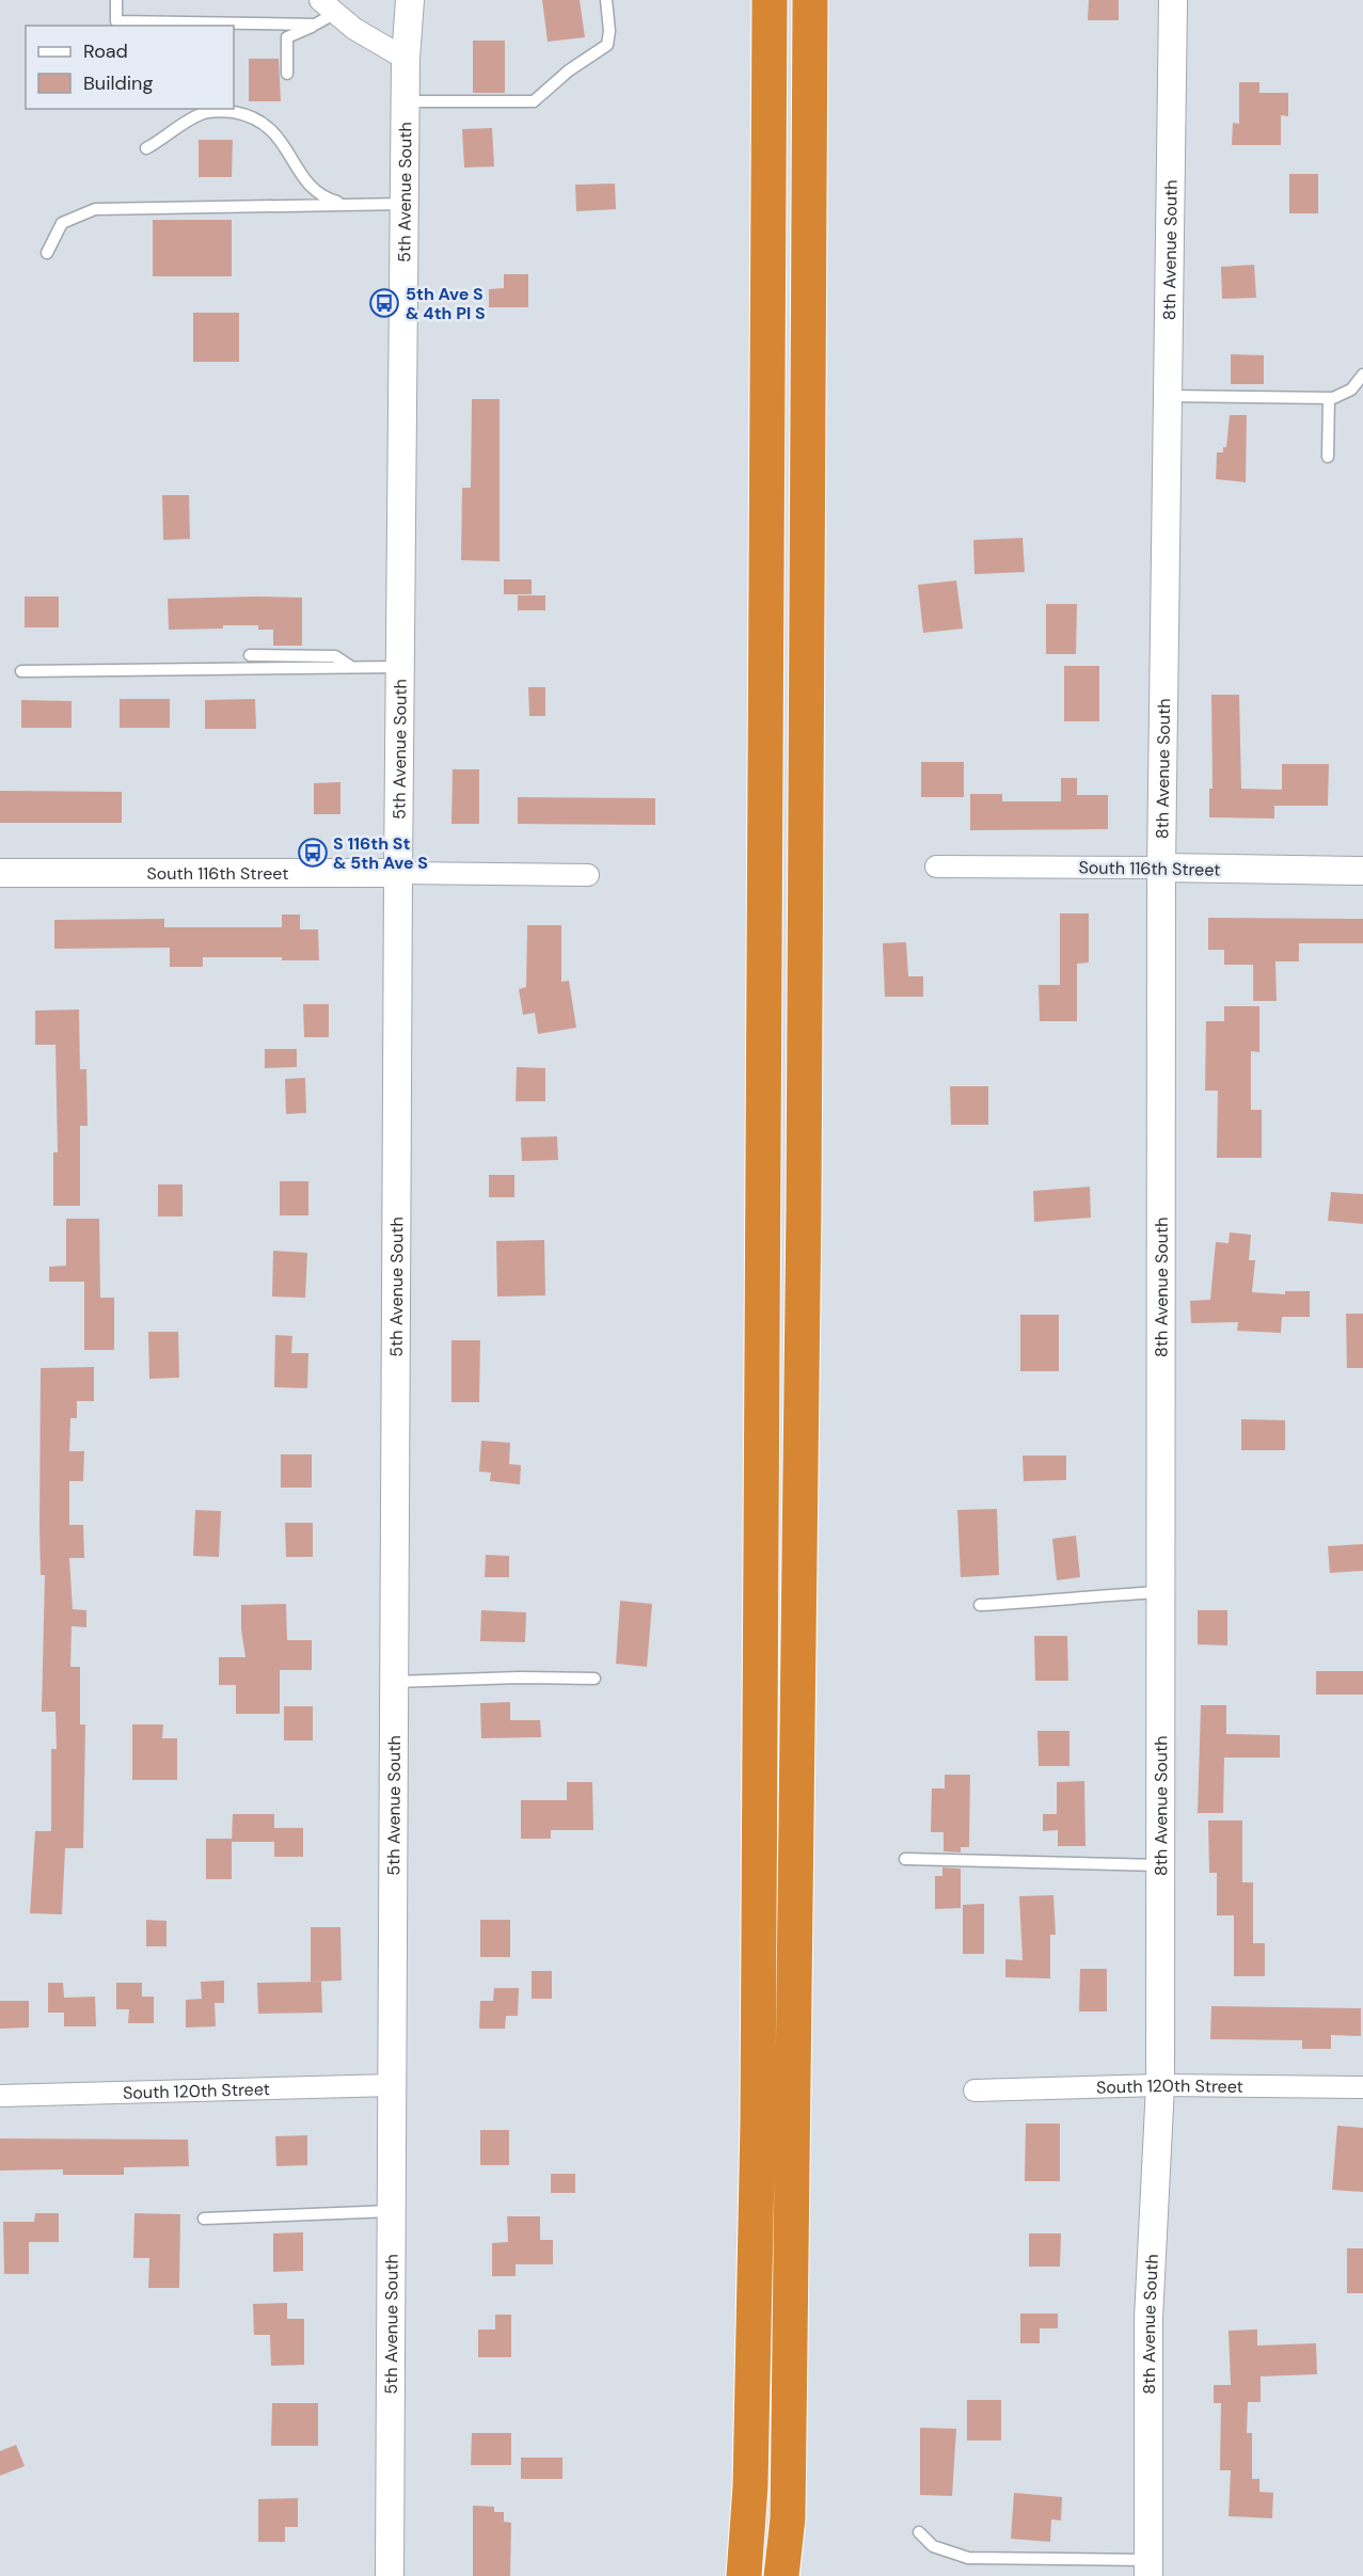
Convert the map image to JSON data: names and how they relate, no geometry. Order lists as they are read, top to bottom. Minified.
{"streets":{"street":["5th Avenue South","8th Avenue South","South 116th Street","South 120th Street"]},"crossings":[["5th Avenue South","South 116th Street"],["5th Avenue South","South 120th Street"],["8th Avenue South","South 116th Street"],["8th Avenue South","South 120th Street"]],"places":{"bus stop":["5th Ave S & 4th Pl S","S 116th St & 5th Ave S"]},"legend":["Road","Building"]}
